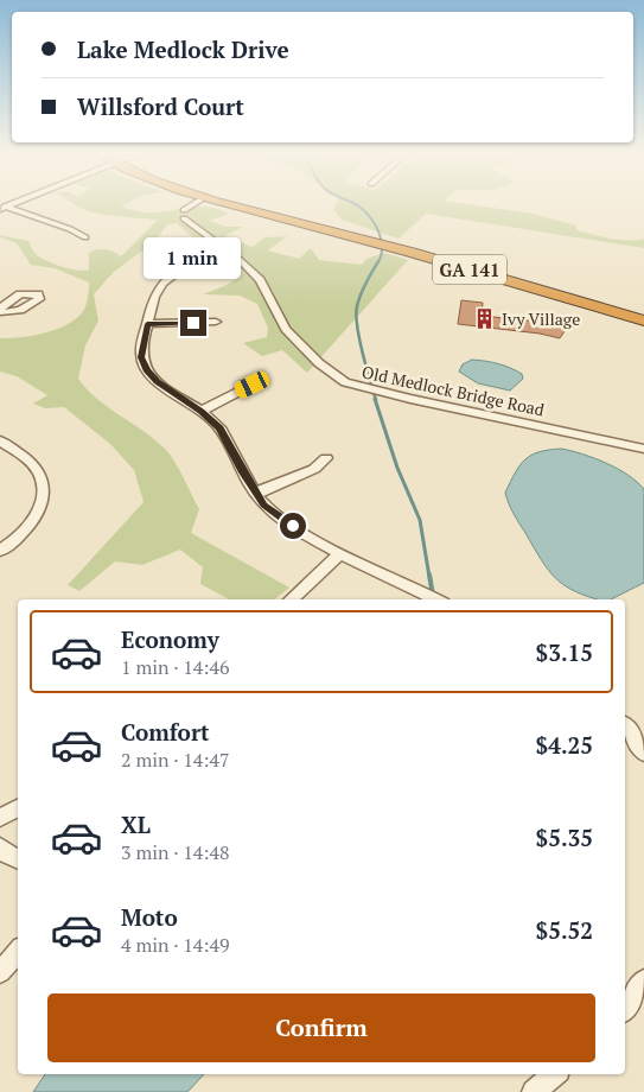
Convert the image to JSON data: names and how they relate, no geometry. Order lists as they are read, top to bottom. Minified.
{"streets":{"highway":["GA 141"],"street":["Old Medlock Bridge Road"]},"places":{"building":["Ivy Village"]},"page":{"banner":["Lake Medlock Drive","Willsford Court"],"bubble":"1 min","list":[{"name":"Economy","note":"1 min · 14:46","value":"$3.15"},{"name":"Comfort","note":"2 min · 14:47","value":"$4.25"},{"name":"XL","note":"3 min · 14:48","value":"$5.35"},{"name":"Moto","note":"4 min · 14:49","value":"$5.52"}],"buttons":"Confirm"}}
